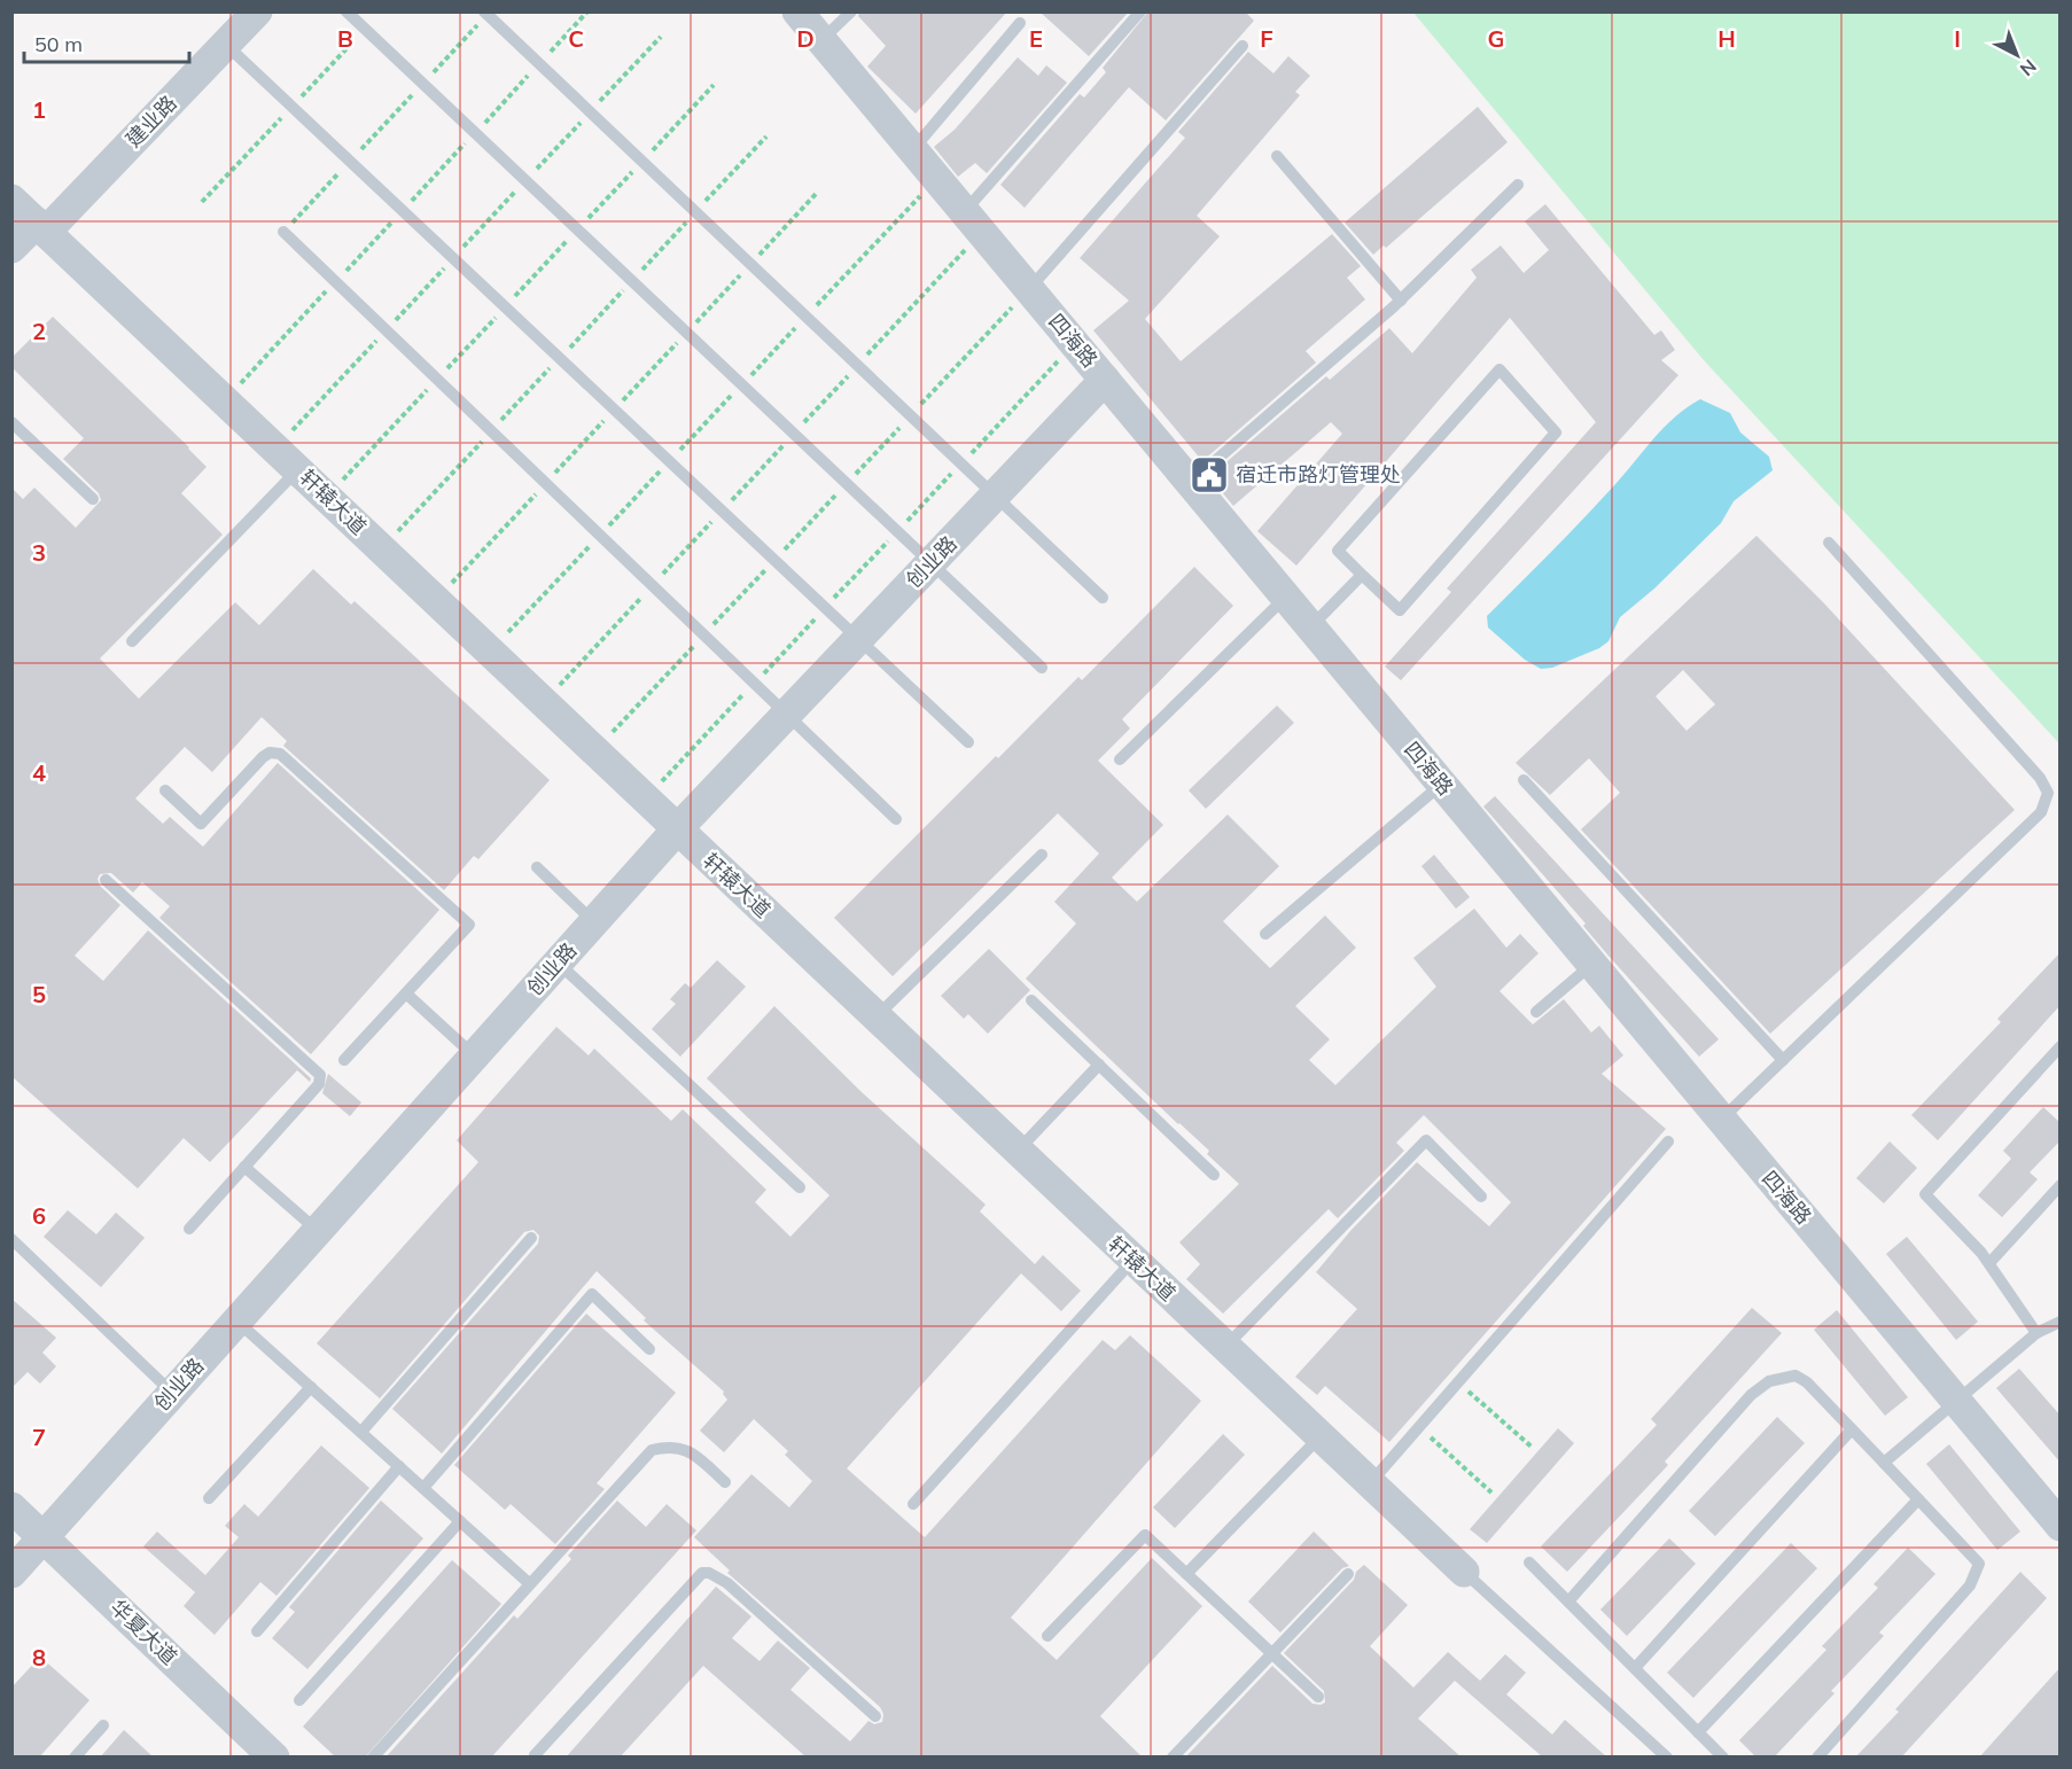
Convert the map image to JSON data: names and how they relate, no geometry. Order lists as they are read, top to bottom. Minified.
{"streets":{"street":["建业路","四海路","轩辕大道","创业路","华夏大道"]},"crossings":[["建业路","轩辕大道"],["四海路","创业路"],["轩辕大道","创业路"],["创业路","华夏大道"]],"places":{"public building":["宿迁市路灯管理处"]},"scale_bar":"50 m","north":"bottom right","grid":{"columns":["B","C","D","E","F","G","H","I"],"rows":["1","2","3","4","5","6","7","8"]}}
